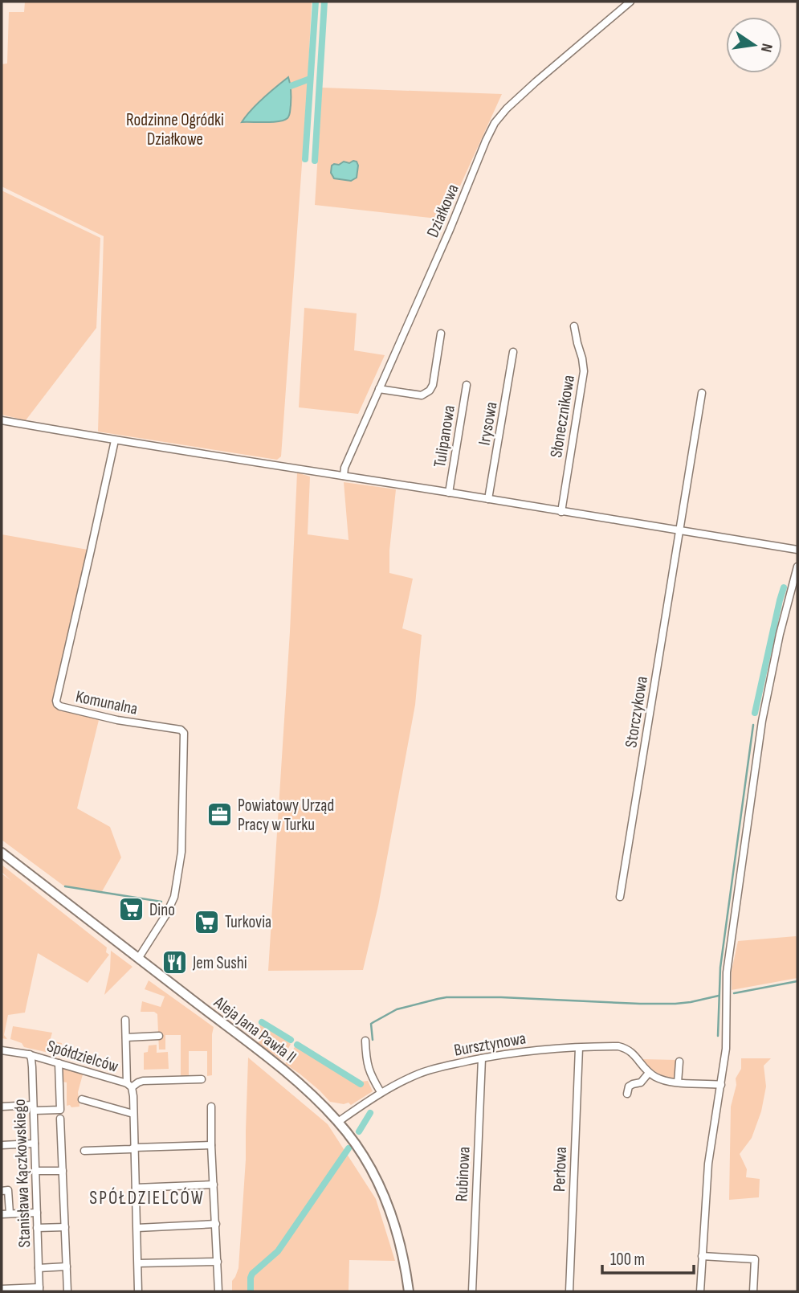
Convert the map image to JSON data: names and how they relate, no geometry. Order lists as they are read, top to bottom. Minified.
{"streets":{"main road":["Aleja Jana Pawła II"],"street":["Działkowa","Słonecznikowa","Irysowa","Tulipanowa","Komunalna","Storczykowa","Bursztynowa","Spółdzielców","Perłowa","Stanisława Kączkowskiego","Rubinowa"]},"crossings":[["Komunalna","Aleja Jana Pawła II"],["Aleja Jana Pawła II","Bursztynowa"],["Bursztynowa","Perłowa"],["Bursztynowa","Rubinowa"],["Spółdzielców","Stanisława Kączkowskiego"]],"districts":["SPÓŁDZIELCÓW"],"parks":["Rodzinne Ogródki Działkowe"],"places":{"office":["Powiatowy Urząd Pracy w Turku"],"supermarket":["Dino","Turkovia"],"restaurant":["Jem Sushi"]},"scale_bar":"100 m","north":"right"}
